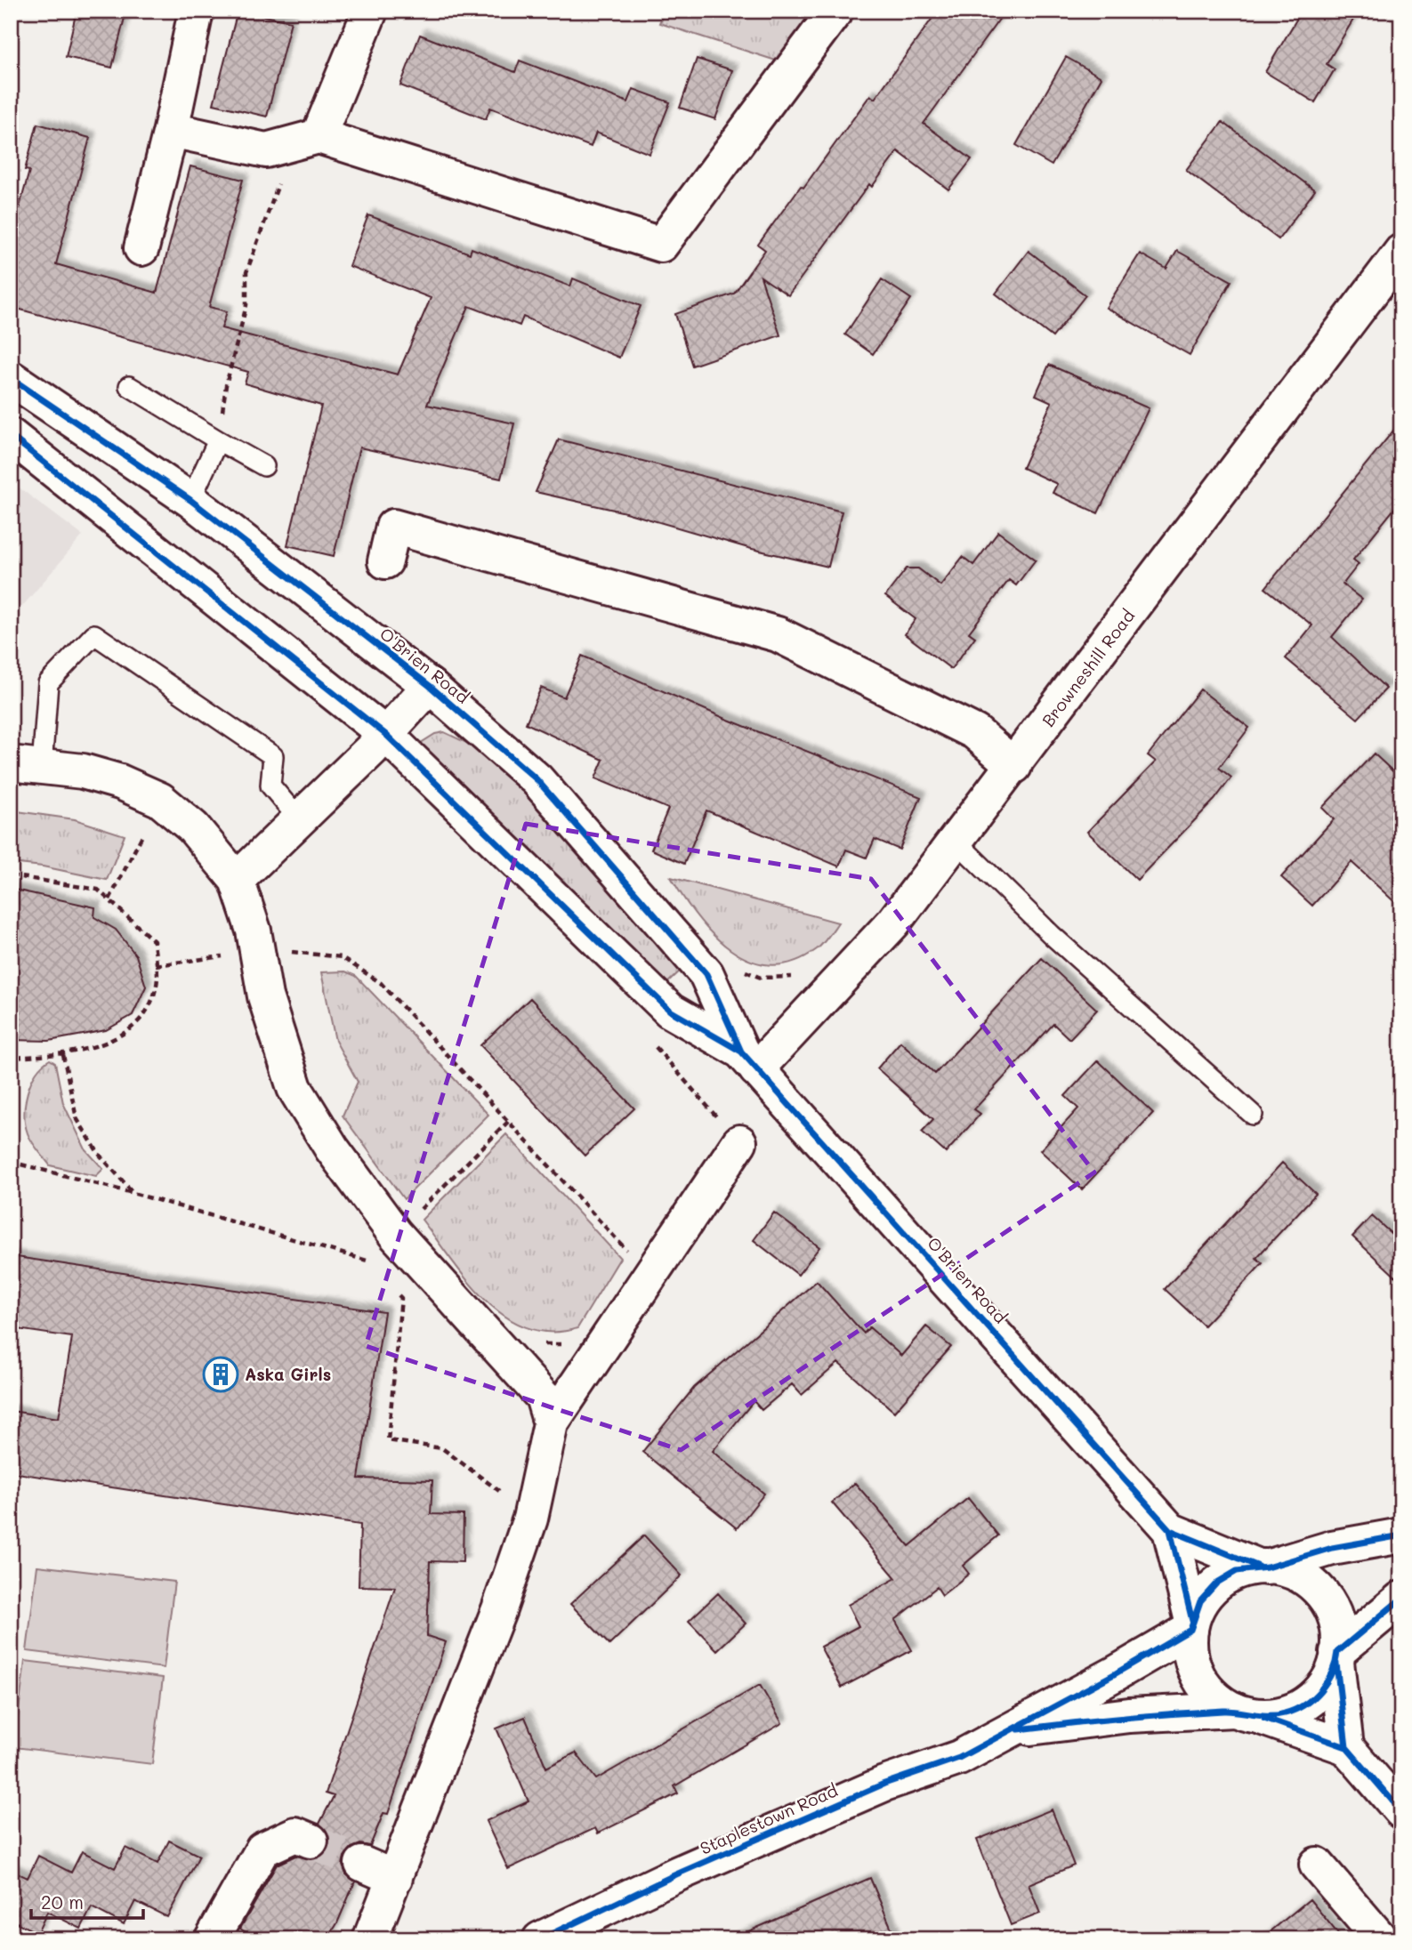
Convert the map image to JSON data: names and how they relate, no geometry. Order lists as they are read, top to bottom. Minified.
{"streets":{"street":["O'Brien Road","Browneshill Road","Staplestown Road"]},"crossings":[["O'Brien Road","Browneshill Road"],["O'Brien Road","Staplestown Road"]],"places":{"building":["Aska Girls"]},"scale_bar":"20 m"}
